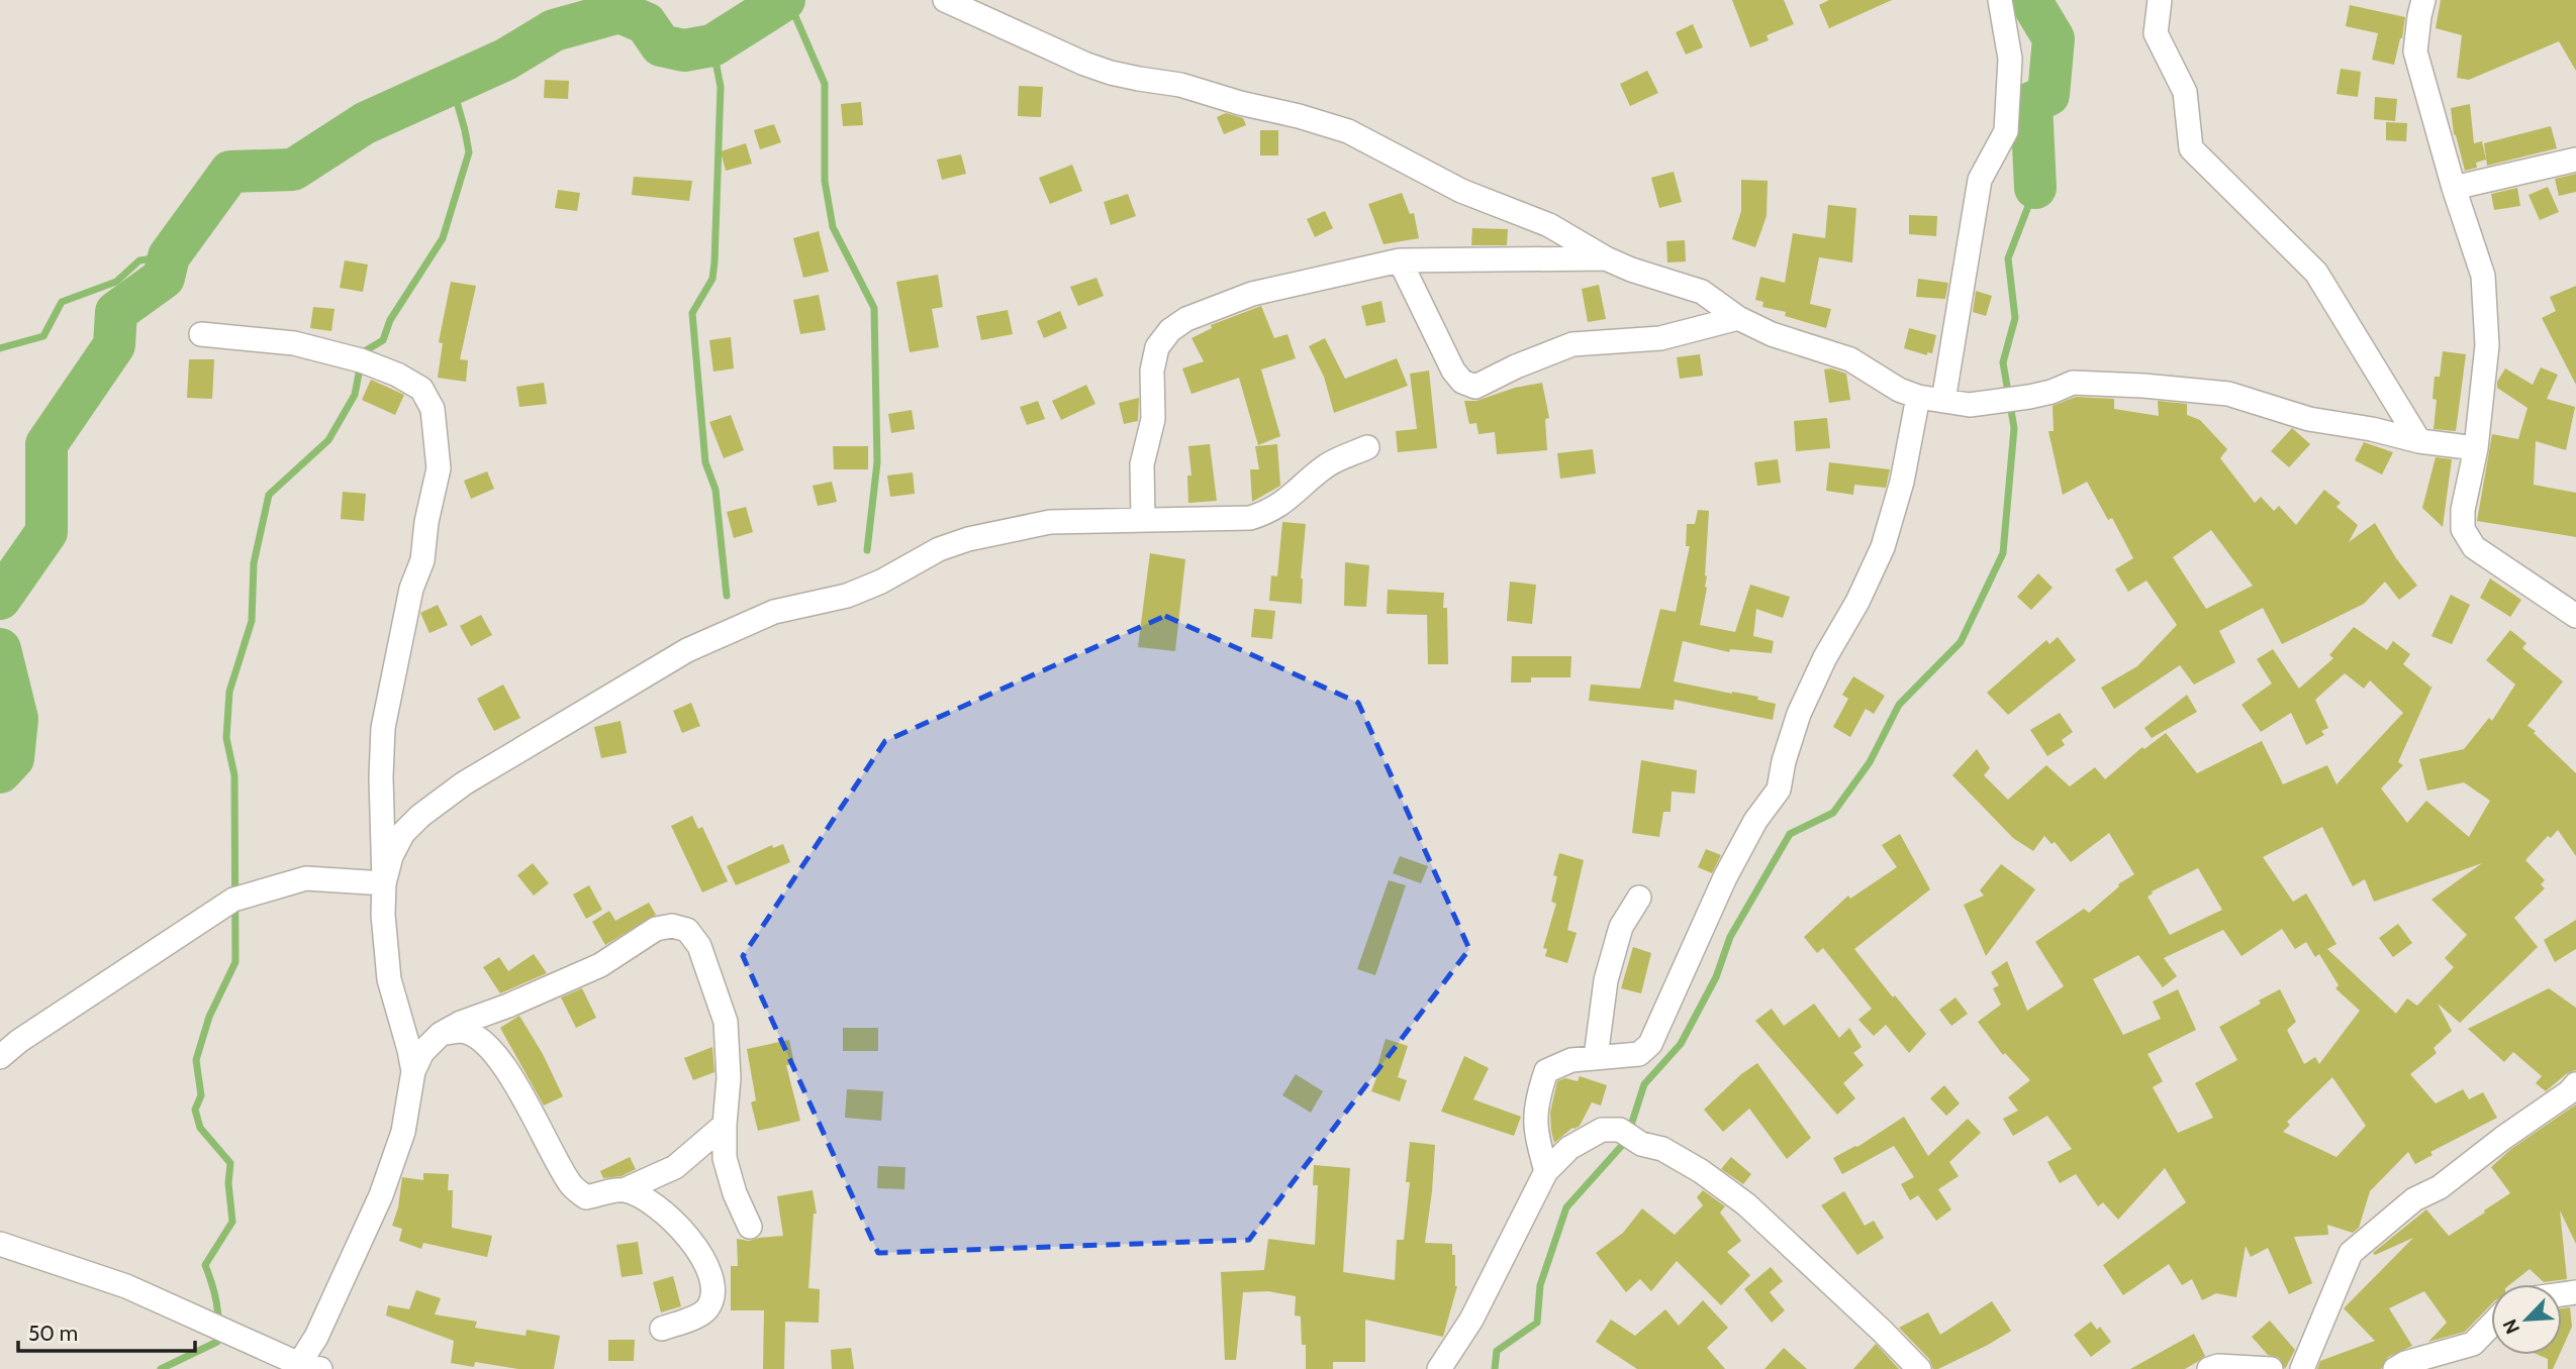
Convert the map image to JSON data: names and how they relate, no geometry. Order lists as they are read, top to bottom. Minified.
{"scale_bar":"50 m","north":"bottom left"}
